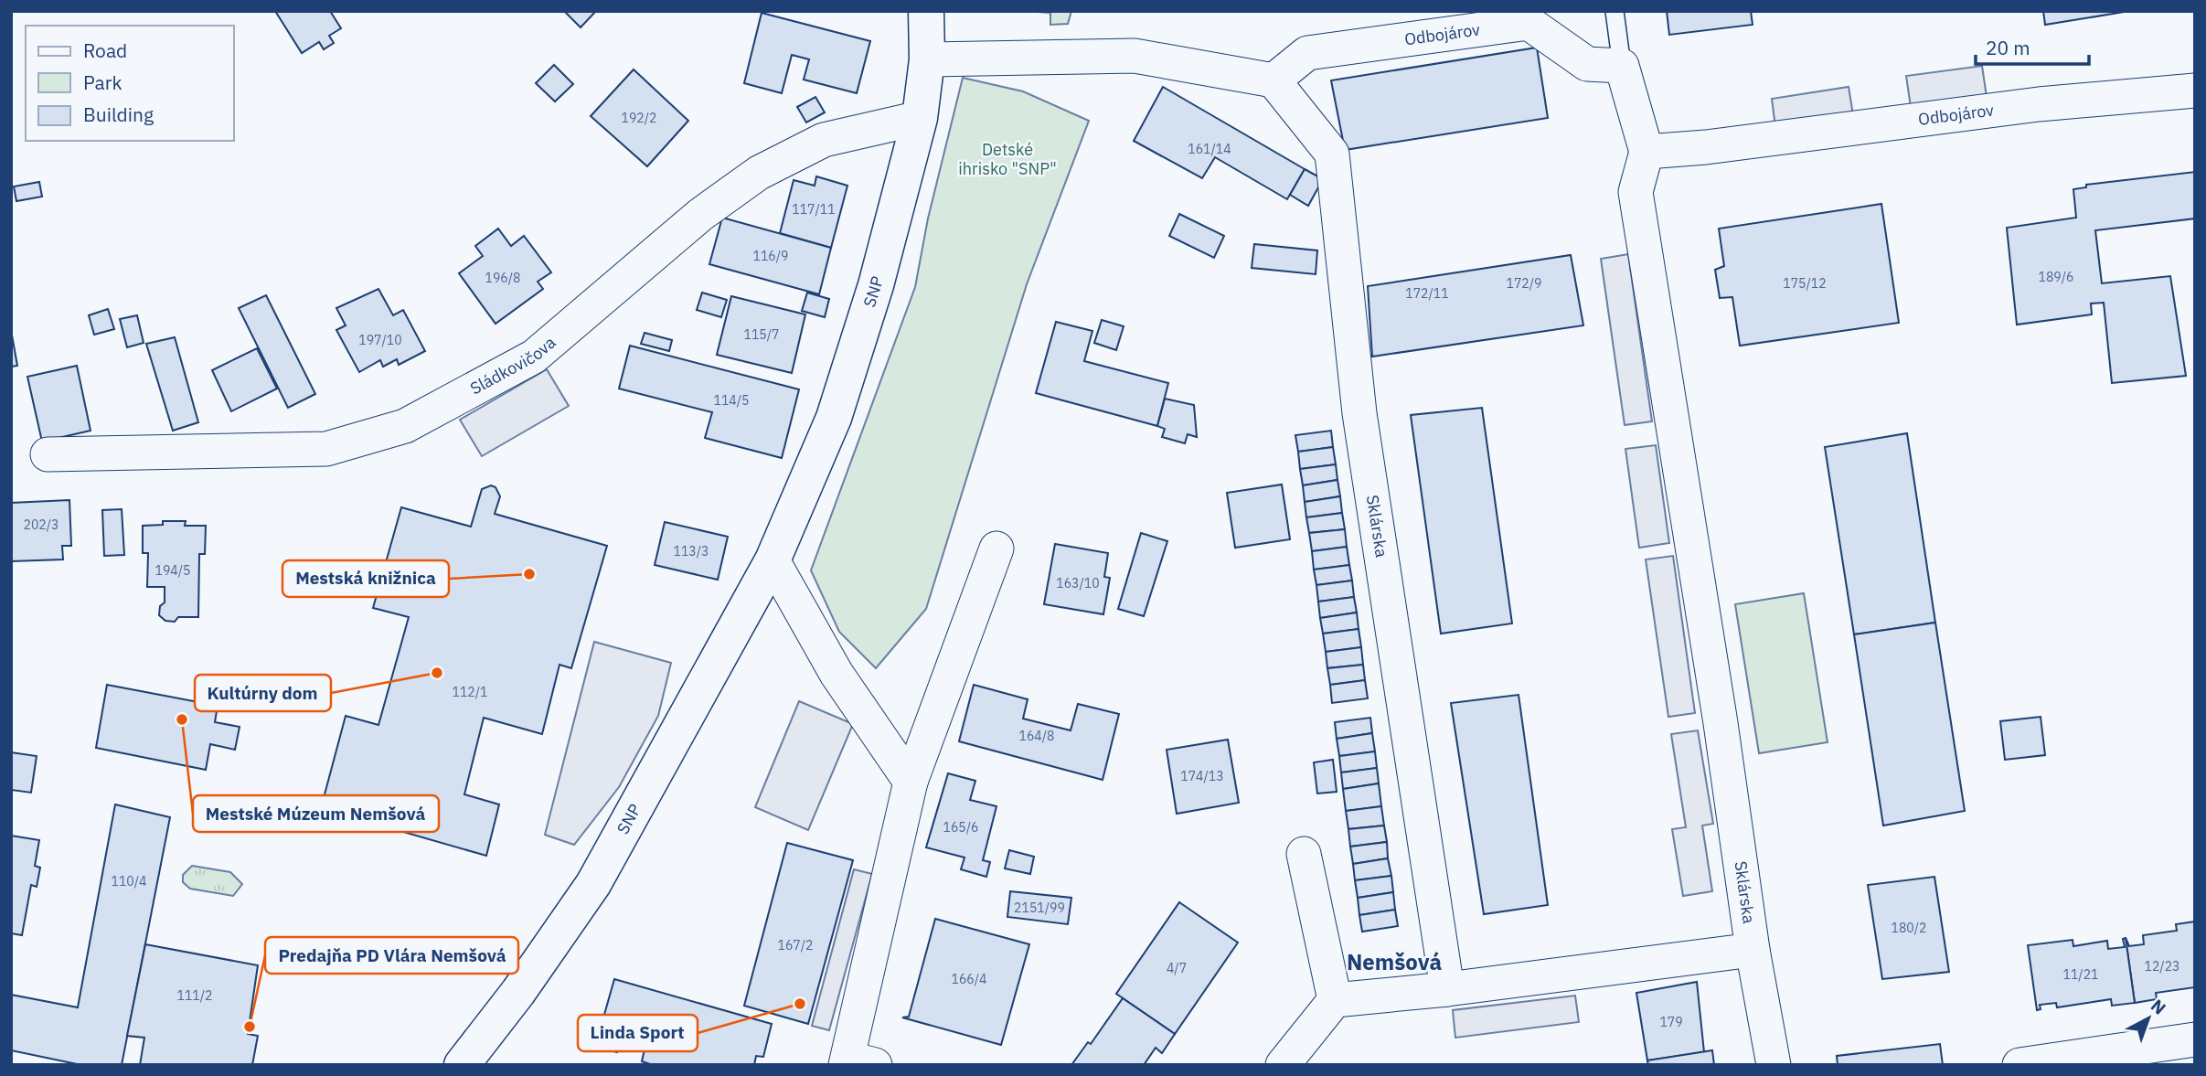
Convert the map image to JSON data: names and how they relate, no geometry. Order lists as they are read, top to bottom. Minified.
{"streets":{"street":["Odbojárov","SNP","Sládkovičova","Sklárska"]},"crossings":[["Odbojárov","Sklárska"],["SNP","Sládkovičova"]],"districts":["Nemšová"],"parks":["Detské ihrisko \"SNP\""],"places":["Mestská knižnica","Kultúrny dom","Mestské Múzeum Nemšová","Linda Sport","Predajňa PD Vlára Nemšová"],"house_numbers":["192/2","161/14","117/11","116/9","189/6","196/8","172/9","175/12","172/11","115/7","197/10","114/5","202/3","113/3","194/5","163/10","112/1","164/8","174/13","165/6","110/4","2151/99","180/2","167/2","12/23","4/7","11/21","166/4","111/2","179"],"legend":["Road","Park","Building"],"scale_bar":"20 m","north":"top right"}
